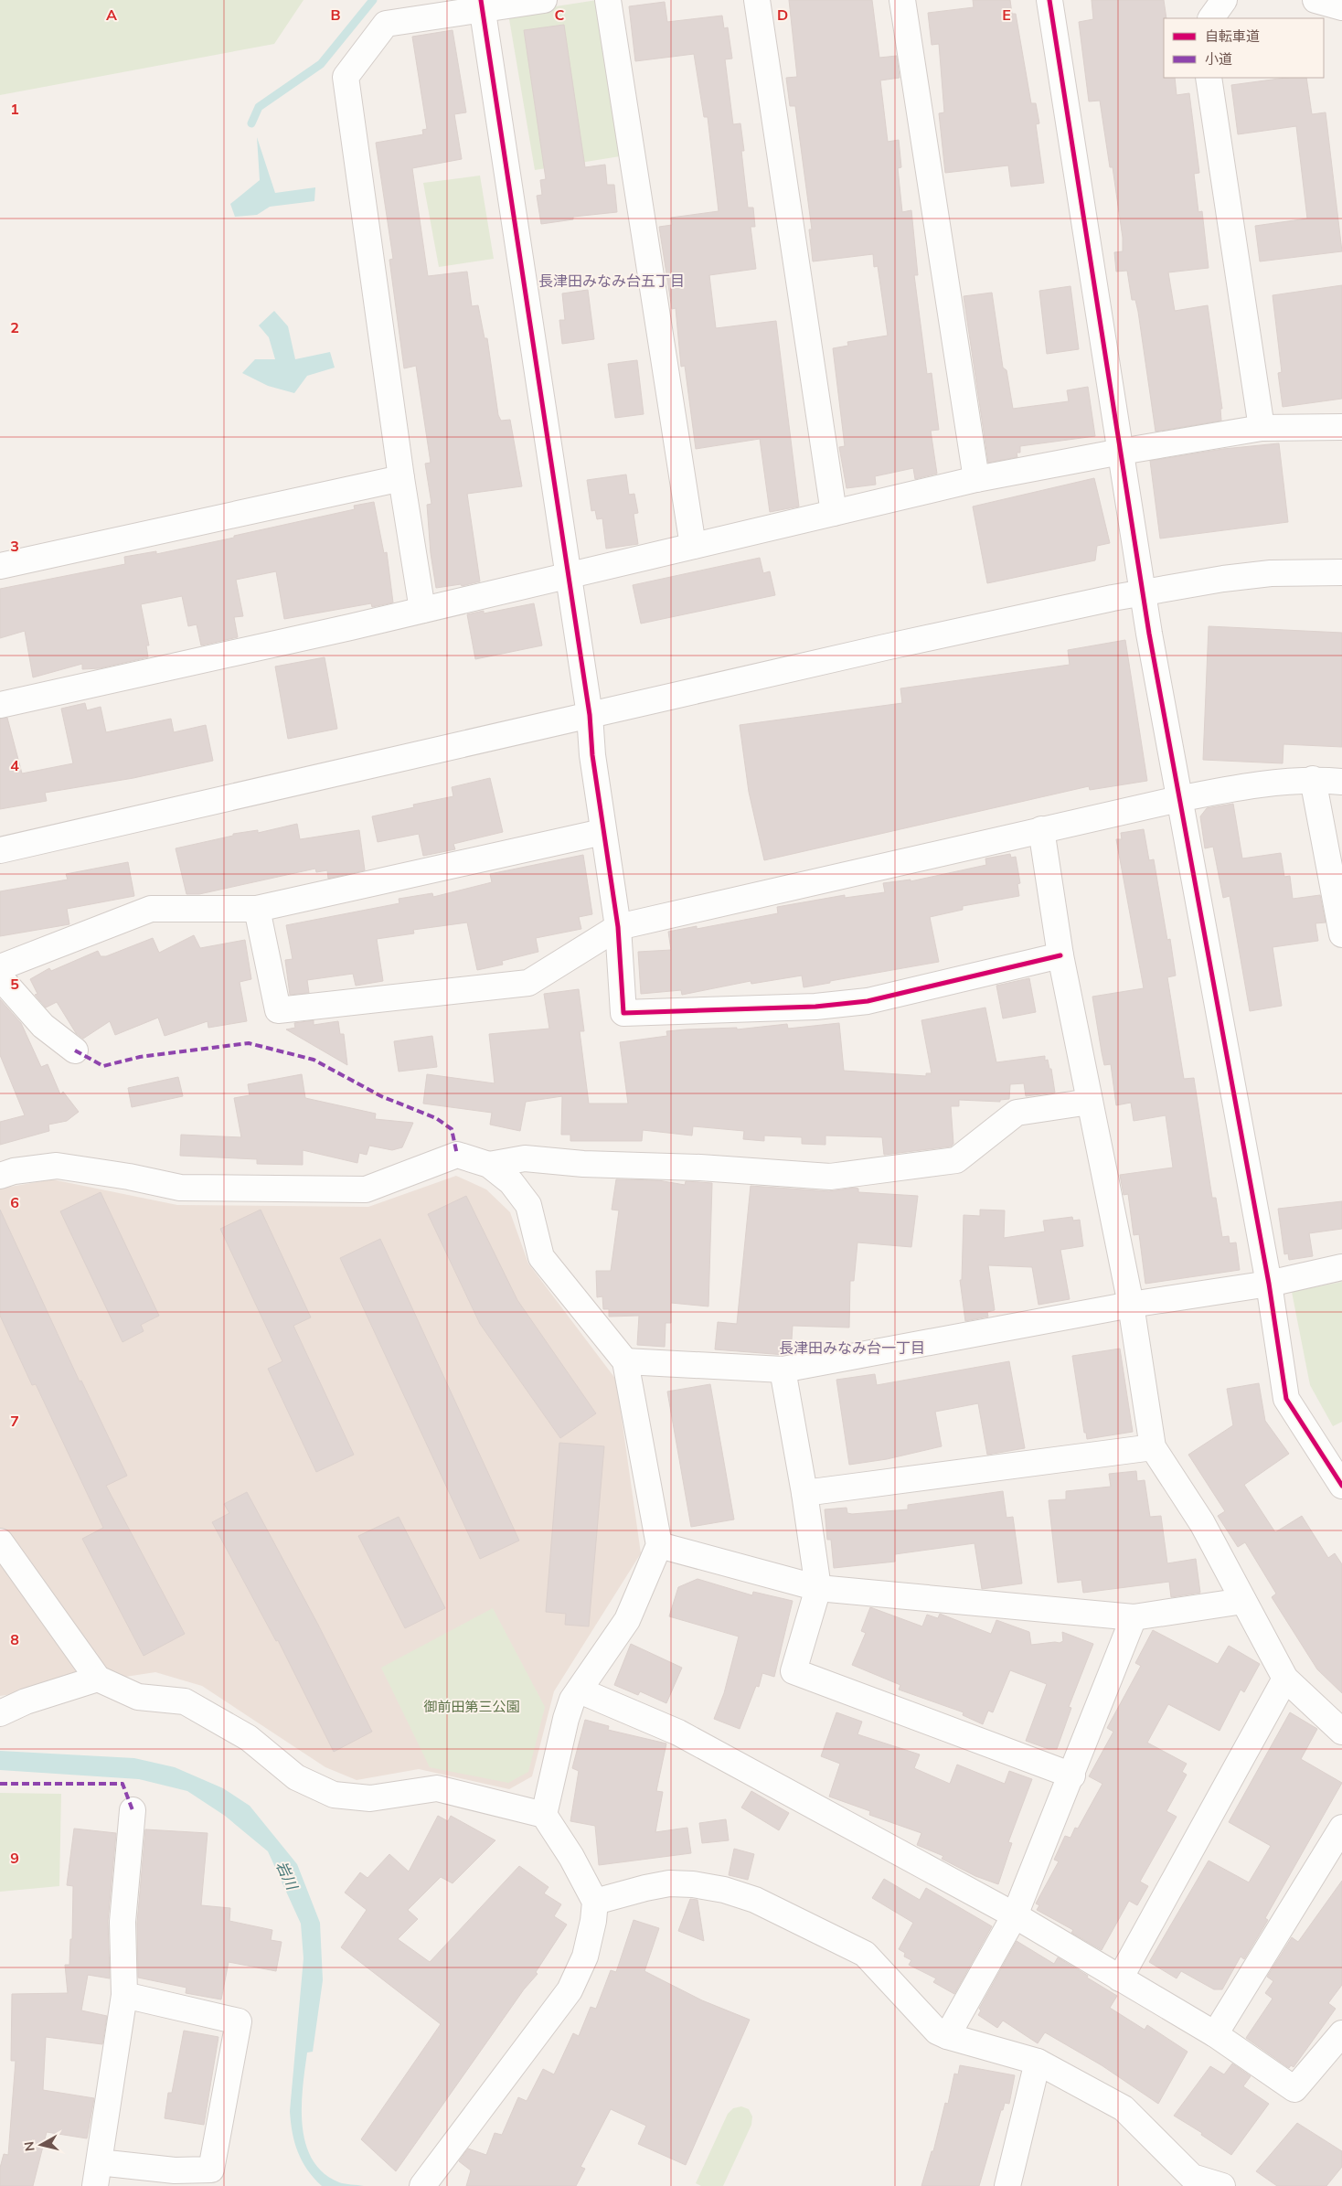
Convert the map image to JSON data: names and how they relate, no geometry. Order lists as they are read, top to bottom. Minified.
{"districts":["長津田みなみ台五丁目","長津田みなみ台一丁目"],"water":["岩川"],"parks":["御前田第三公園"],"legend":["自転車道","小道"],"north":"left","grid":{"columns":["A","B","C","D","E"],"rows":["1","2","3","4","5","6","7","8","9"]}}
